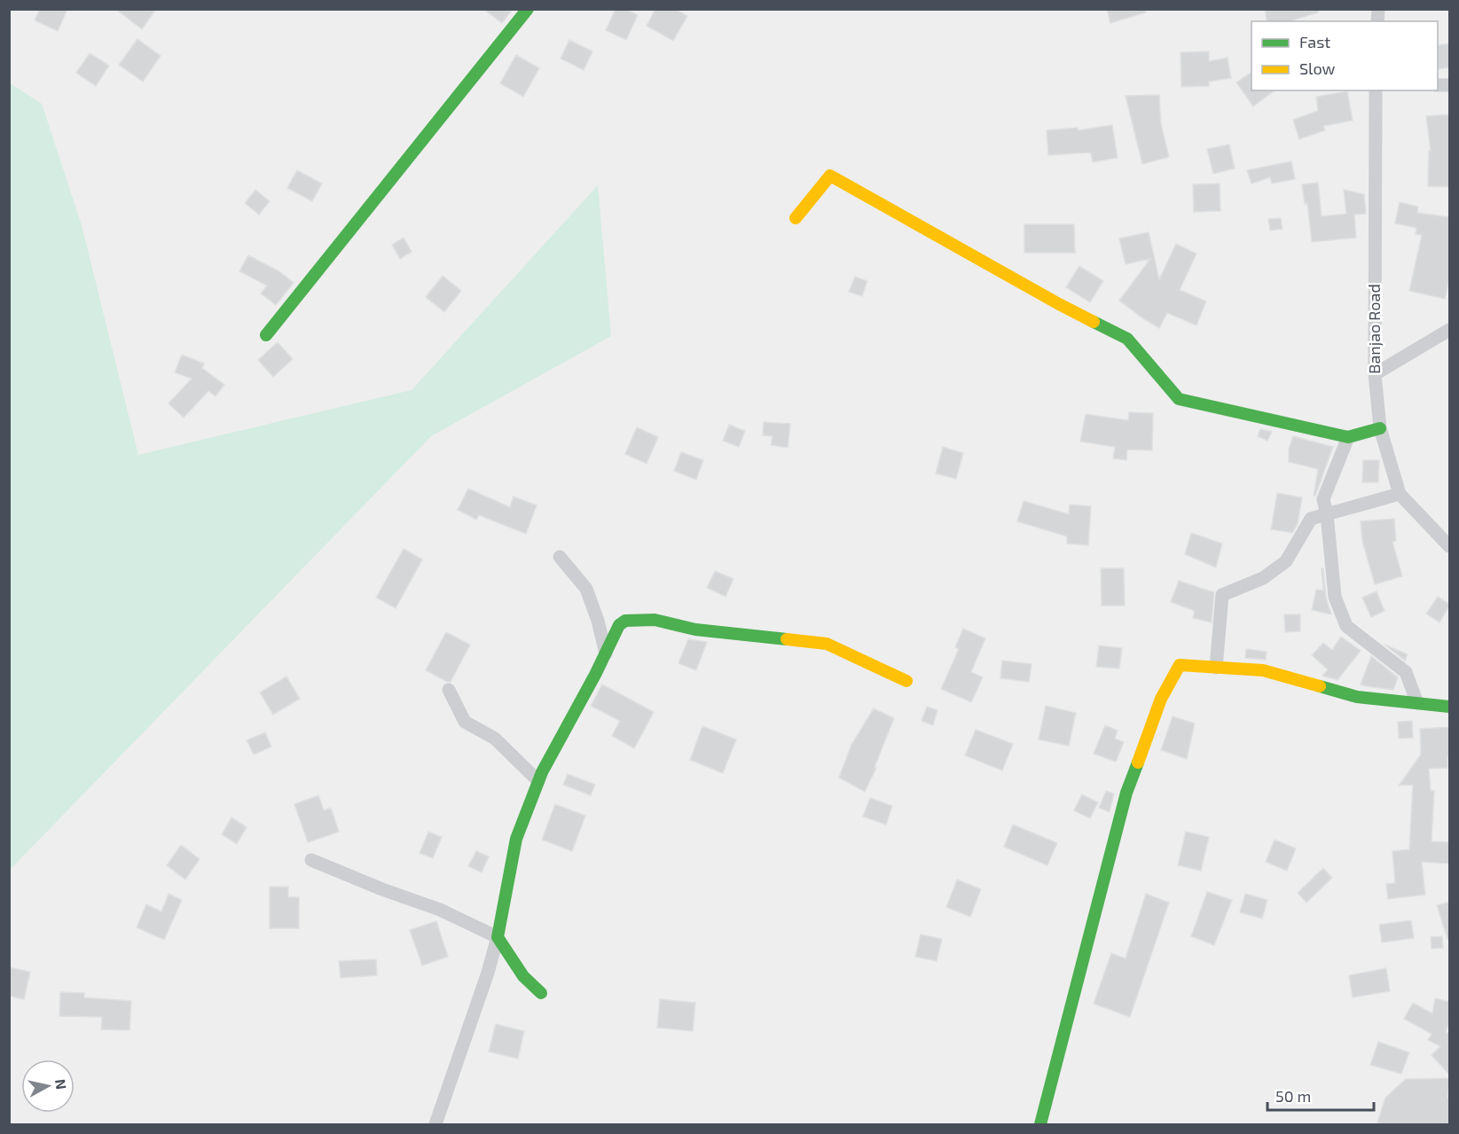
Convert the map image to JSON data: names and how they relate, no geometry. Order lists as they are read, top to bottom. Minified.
{"streets":{"street":["Banjao Road"]},"legend":["Fast","Slow"],"scale_bar":"50 m","north":"right"}
